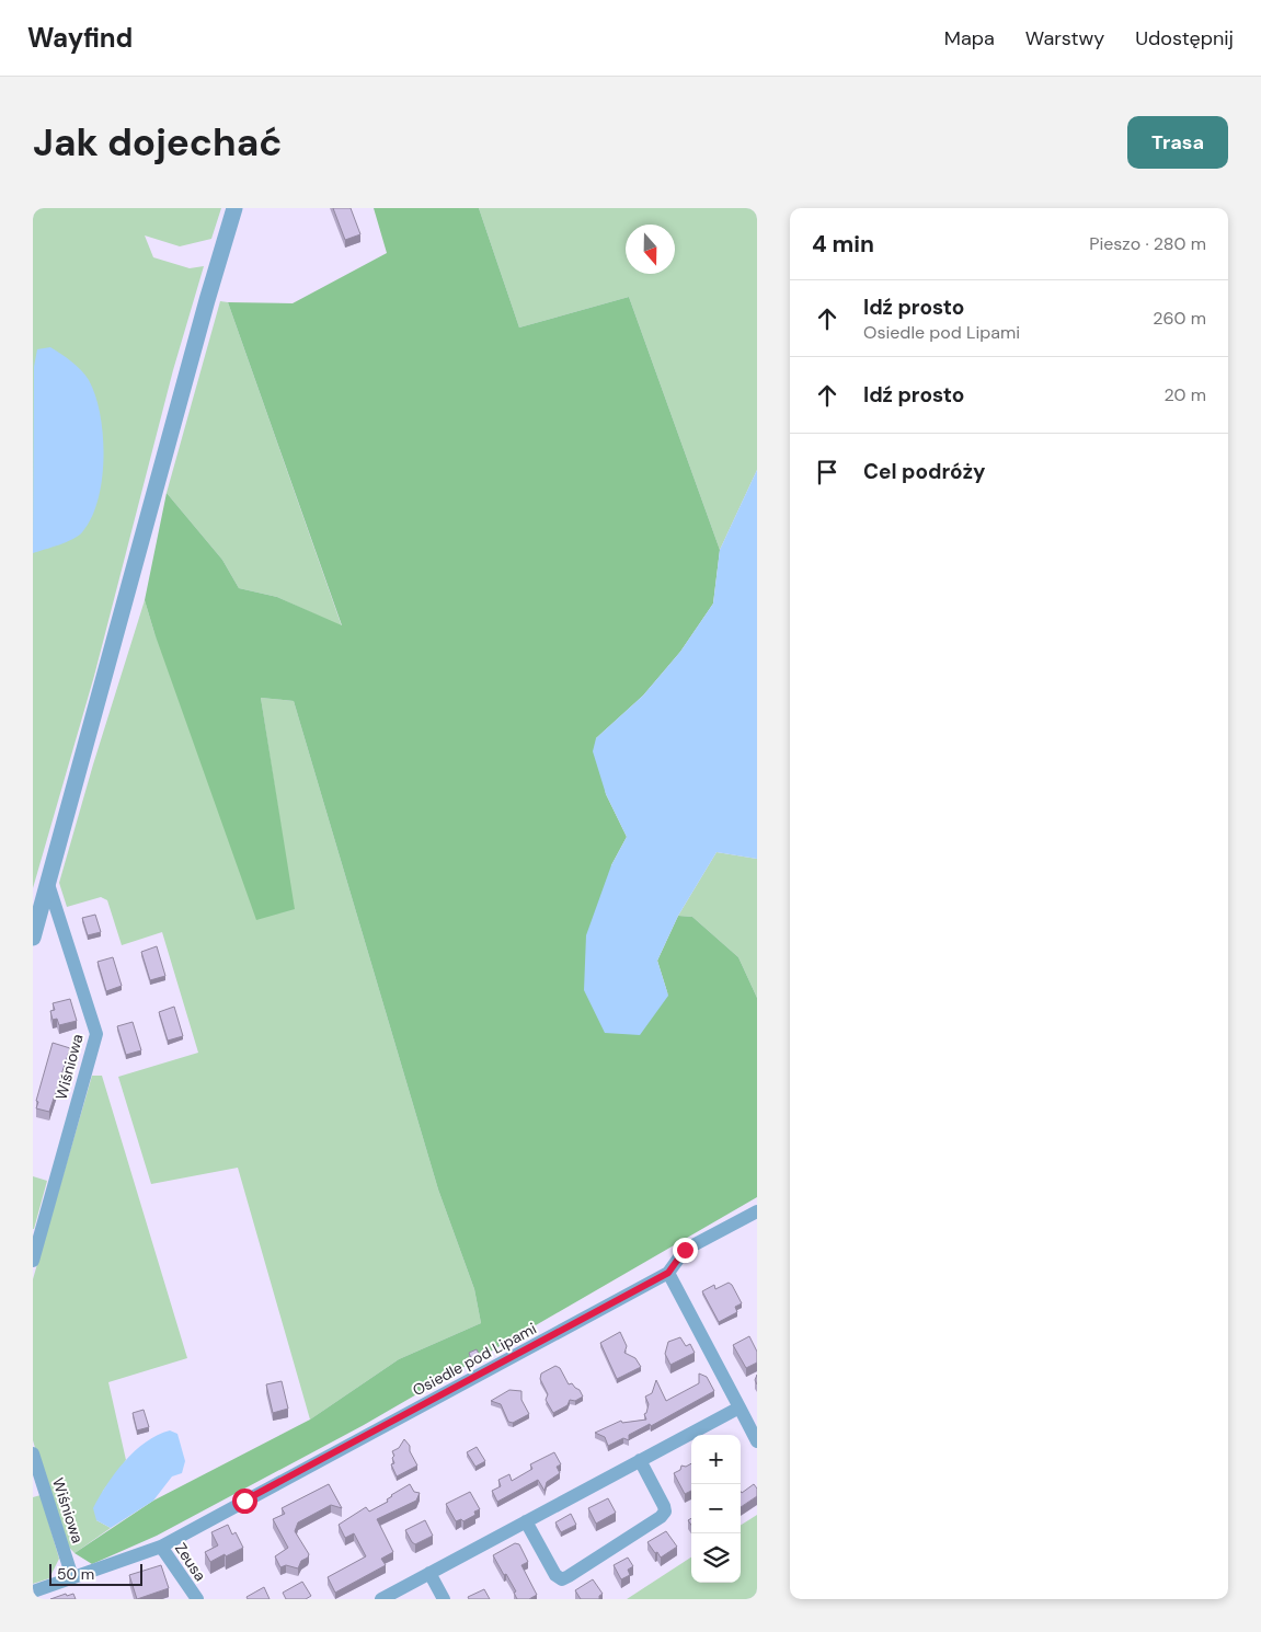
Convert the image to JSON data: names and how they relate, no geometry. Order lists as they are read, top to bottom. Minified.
{"streets":{"street":["Wiśniowa","Osiedle pod Lipami","Zeusa"]},"crossings":[["Wiśniowa","Zeusa"],["Osiedle pod Lipami","Zeusa"]],"scale_bar":"50 m","north":"bottom","page":{"header":"Wayfind","nav":["Mapa","Warstwy","Udostępnij"],"buttons":"Trasa","title":"Jak dojechać","heading":["4 min","Pieszo · 280 m"],"list":[["Idź prosto","Osiedle pod Lipami","260 m"],["Idź prosto","20 m"],"Cel podróży"],"map_buttons":["+","−"],"scale":"50 m"}}
